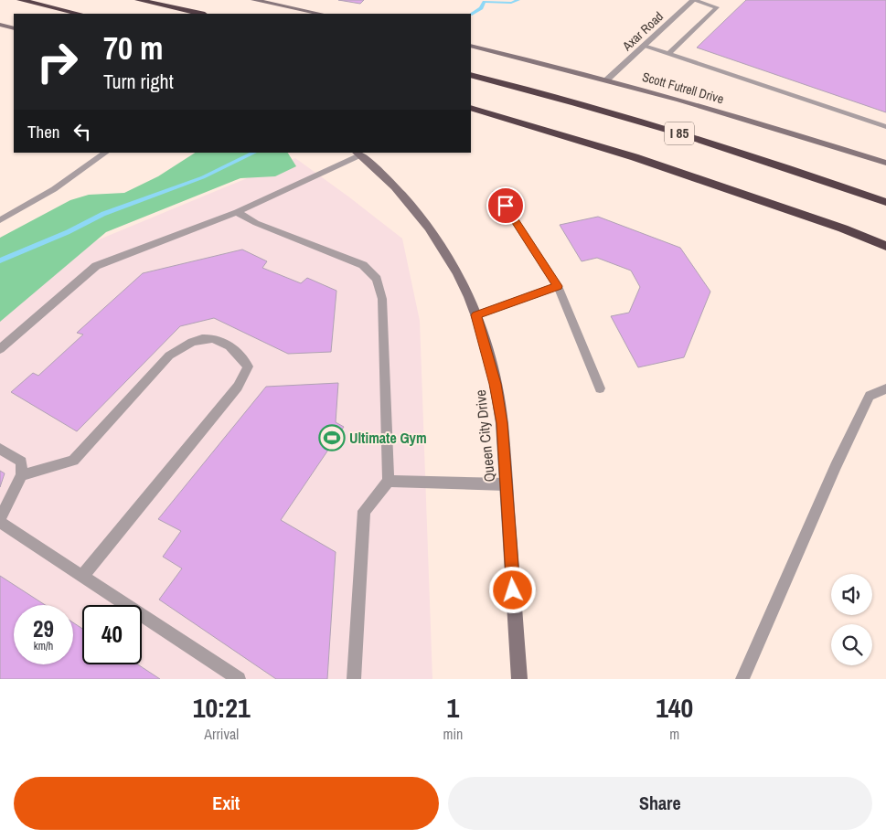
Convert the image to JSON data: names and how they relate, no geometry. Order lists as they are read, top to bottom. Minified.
{"streets":{"highway":["I 85"],"street":["Axar Road","Scott Futrell Drive","Queen City Drive"]},"crossings":[["Axar Road","Scott Futrell Drive"]],"places":{"sports":["Ultimate Gym"]},"page":{"turn":["70 m","Turn right"],"then":"Then","speed":"29 km/h","limit":"40","eta":["10:21","Arrival","1","min","140","m"],"buttons":["Exit","Share"]}}
